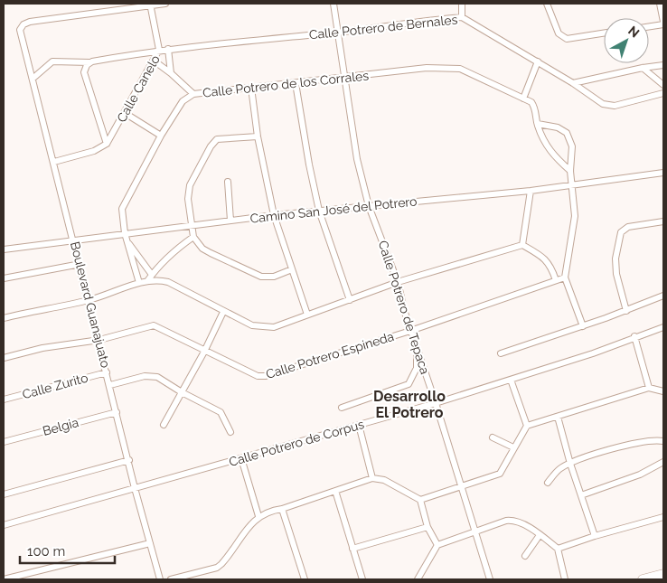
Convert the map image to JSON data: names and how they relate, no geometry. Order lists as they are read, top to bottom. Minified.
{"streets":{"street":["Calle Potrero de Bernales","Calle Potrero de los Corrales","Calle Canelo","Camino San José del Potrero","Boulevard Guanajuato","Calle Potrero de Tepaca","Calle Potrero Espineda","Calle Zurito","Belgia","Calle Potrero de Corpus"]},"crossings":[["Calle Potrero de Bernales","Calle Canelo"],["Calle Potrero de Bernales","Boulevard Guanajuato"],["Calle Potrero de Bernales","Calle Potrero de Tepaca"],["Calle Potrero de los Corrales","Camino San José del Potrero"],["Calle Potrero de los Corrales","Calle Potrero de Tepaca"],["Calle Canelo","Boulevard Guanajuato"],["Camino San José del Potrero","Boulevard Guanajuato"],["Camino San José del Potrero","Calle Potrero de Tepaca"],["Boulevard Guanajuato","Calle Potrero Espineda"],["Boulevard Guanajuato","Calle Zurito"],["Boulevard Guanajuato","Belgia"],["Boulevard Guanajuato","Calle Potrero de Corpus"],["Calle Potrero de Tepaca","Calle Potrero Espineda"],["Calle Potrero de Tepaca","Calle Potrero de Corpus"]],"districts":["Desarrollo El Potrero"],"scale_bar":"100 m","north":"top right"}
